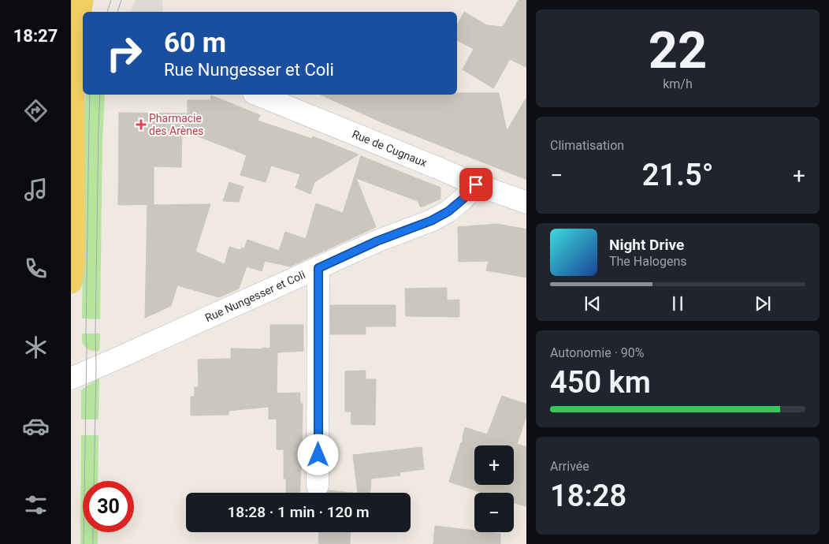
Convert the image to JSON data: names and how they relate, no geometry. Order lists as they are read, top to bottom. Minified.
{"streets":{"street":["Rue de Cugnaux","Rue Nungesser et Coli"]},"crossings":[["Rue de Cugnaux","Rue Nungesser et Coli"]],"places":{"health":["Pharmacie des Arènes"]},"page":{"tabs":"18:27","tile":[["22","km/h"],"Climatisation",["Autonomie · 90%","450 km"],["Arrivée","18:28"]],"turn":["60 m","Rue Nungesser et Coli"],"heat":["−","21.5°","+"],"song":["Night Drive","The Halogens"],"map_buttons":["+","−"],"limit":"30","trip":"18:28 · 1 min · 120 m"}}
